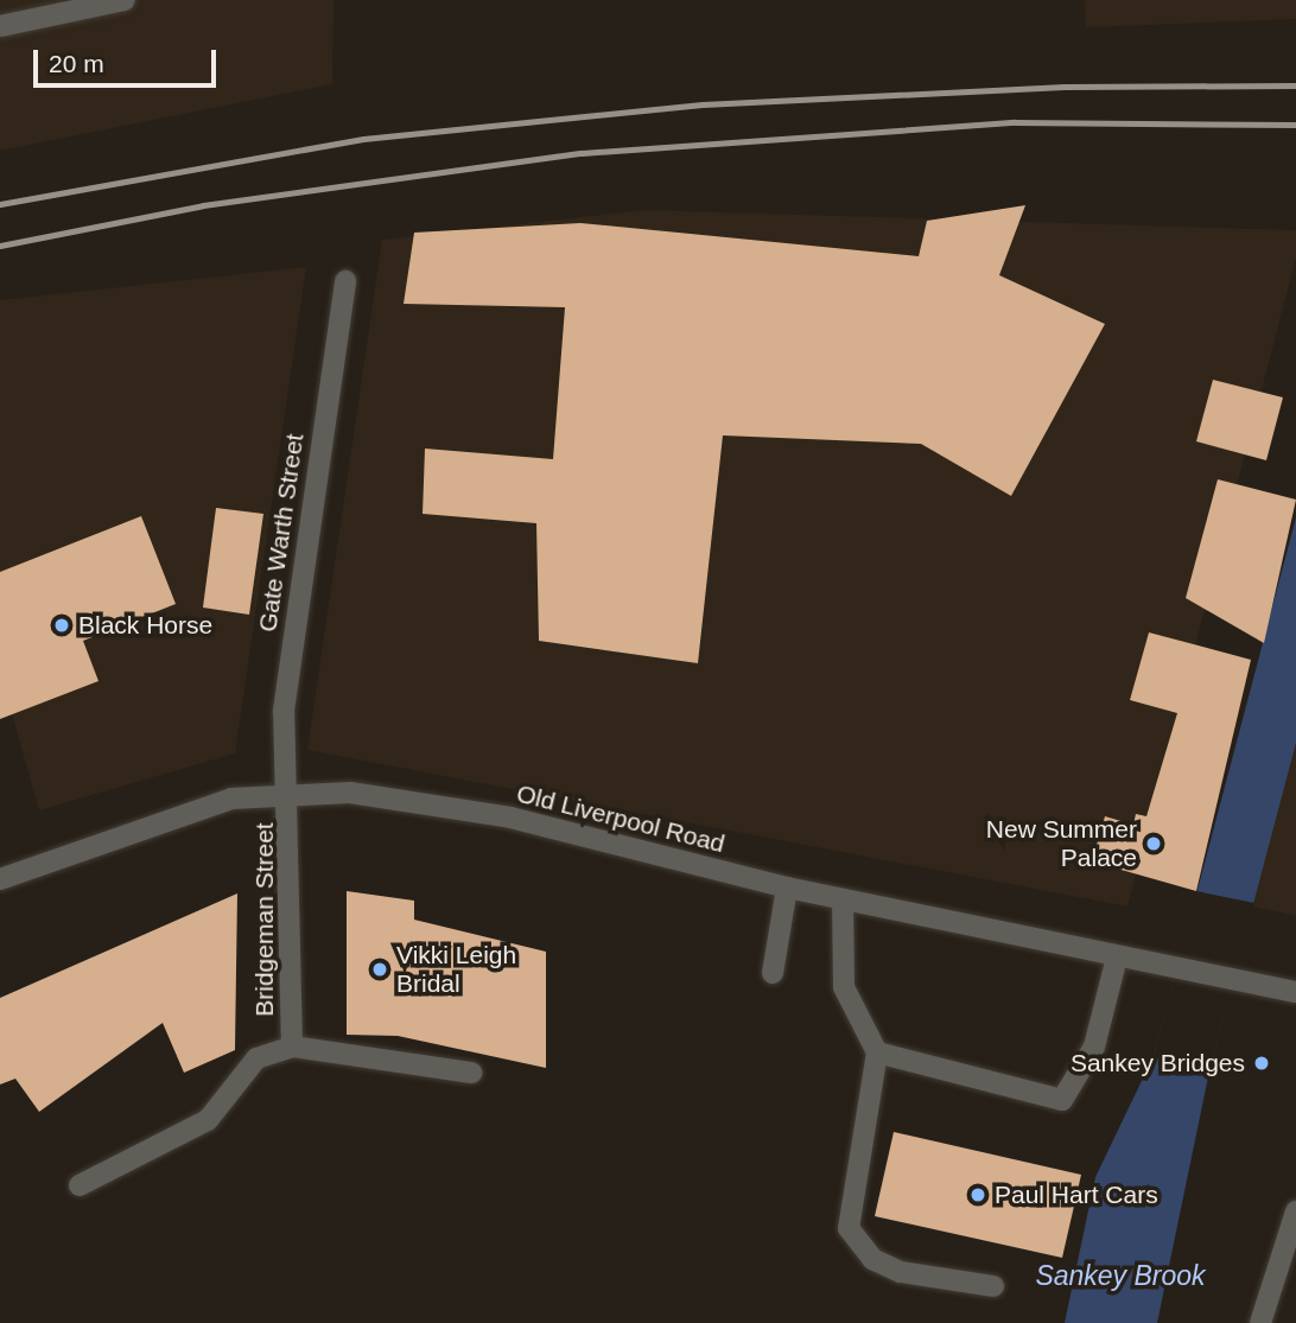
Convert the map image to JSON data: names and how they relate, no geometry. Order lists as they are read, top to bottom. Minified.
{"streets":{"street":["Gate Warth Street","Old Liverpool Road","Bridgeman Street"]},"crossings":[["Gate Warth Street","Old Liverpool Road"],["Gate Warth Street","Bridgeman Street"],["Old Liverpool Road","Bridgeman Street"]],"water":["Sankey Brook"],"places":["Black Horse","New Summer Palace","Vikki Leigh Bridal","Sankey Bridges","Paul Hart Cars"],"scale_bar":"20 m"}
